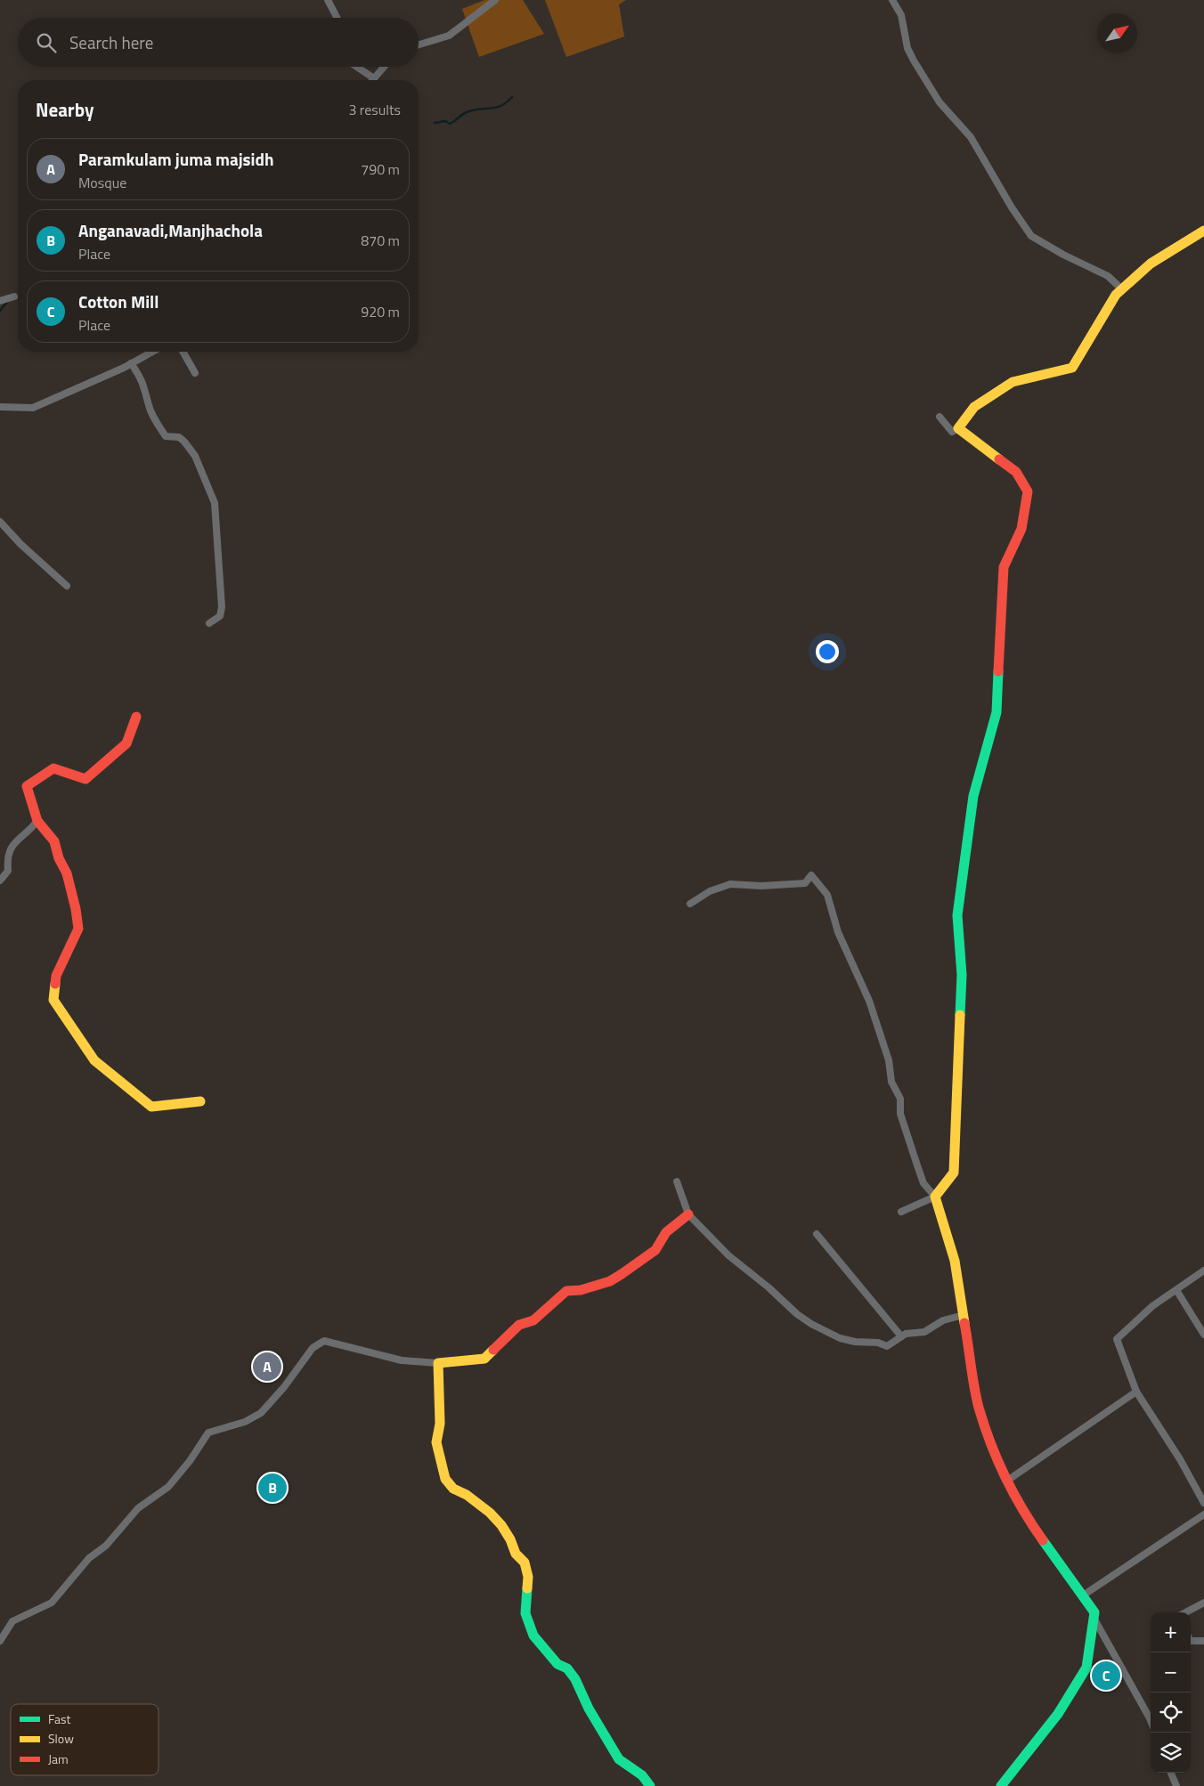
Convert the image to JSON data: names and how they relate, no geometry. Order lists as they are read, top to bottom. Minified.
{"legend":["Fast","Slow","Jam"],"north":"top right","page":{"search":"Search here","heading":["Nearby","3 results"],"list":[{"mark":"A","name":"Paramkulam juma majsidh","note":"Mosque","value":"790 m"},{"mark":"B","name":"Anganavadi,Manjhachola","note":"Place","value":"870 m"},{"mark":"C","name":"Cotton Mill","note":"Place","value":"920 m"}],"pins":["A","B","C"],"map_buttons":["+","−"]}}
